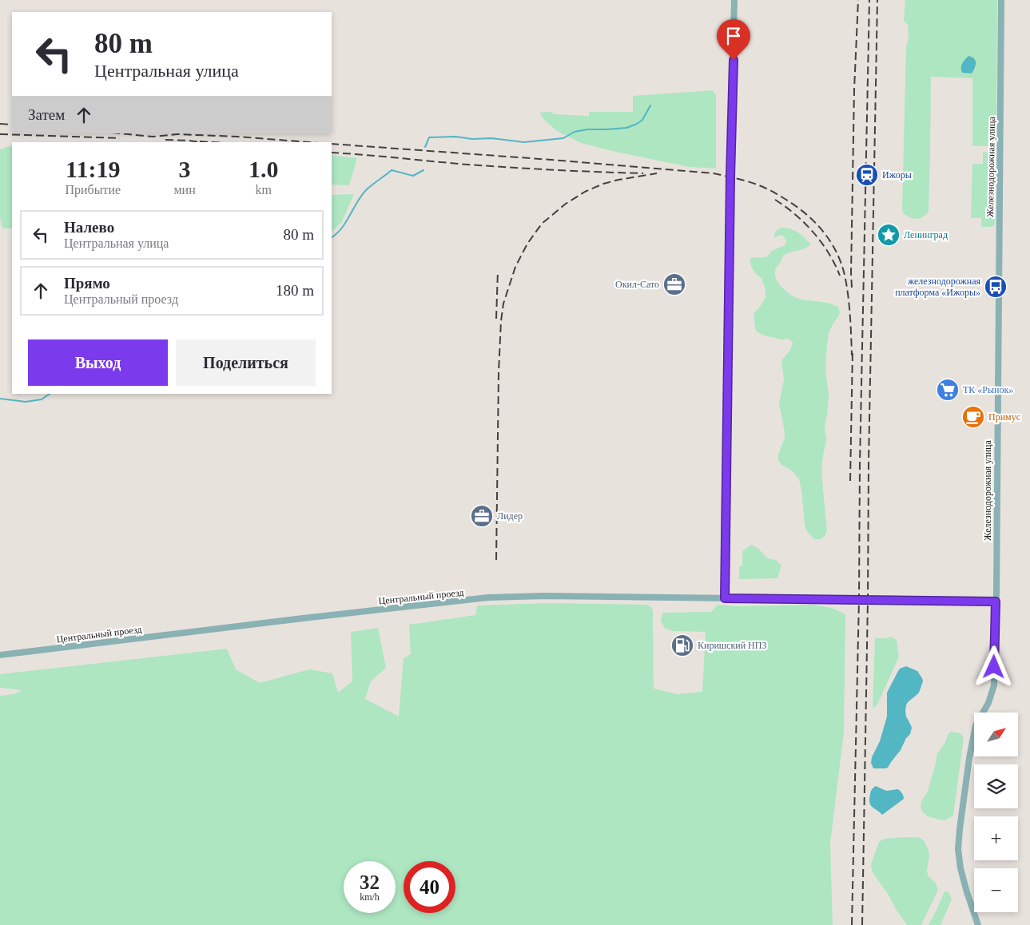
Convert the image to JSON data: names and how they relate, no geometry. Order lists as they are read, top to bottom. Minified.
{"streets":{"street":["Железнодорожная улица","Центральный проезд"]},"crossings":[["Железнодорожная улица","Центральный проезд"]],"places":{"station":["Ижоры"],"place":["Ленинград"],"office":["Окил-Сато","Лидер"],"bus stop":["железнодорожная платформа «Ижоры»"],"supermarket":["ТК «Рынок»"],"cafe":["Примус"],"fuel station":["Киришский НПЗ"]},"north":"top right","page":{"turn":["80 m","Центральная улица"],"then":"Затем","eta":["11:19","Прибытие","3","мин","1.0","km"],"list":[{"name":"Налево","note":"Центральная улица","value":"80 m"},{"name":"Прямо","note":"Центральный проезд","value":"180 m"}],"buttons":["Выход","Поделиться"],"map_buttons":["+","−"],"speed":"32 km/h","limit":"40"}}
